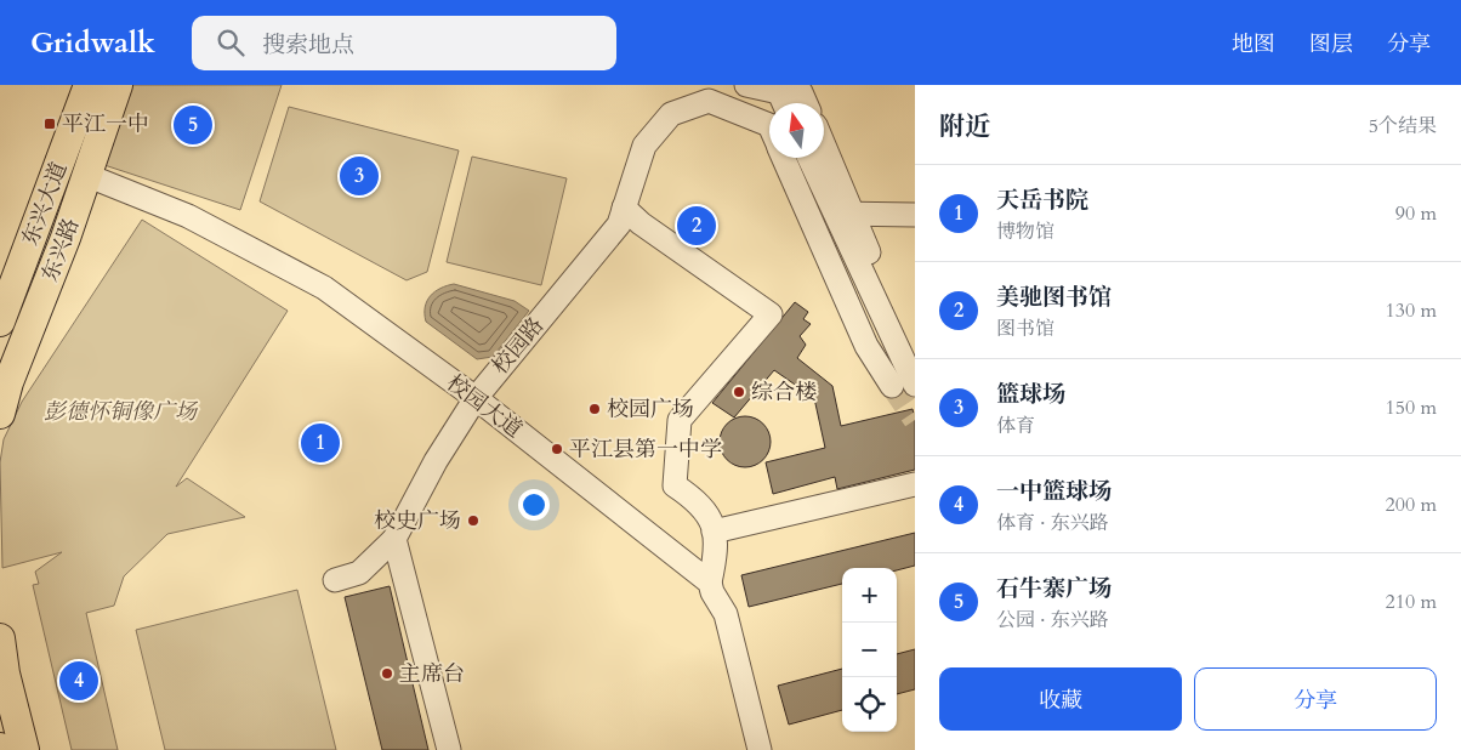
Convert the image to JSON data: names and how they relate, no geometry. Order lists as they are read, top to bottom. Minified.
{"streets":{"main road":["东兴大道","东兴路"],"street":["校园路","校园大道"]},"crossings":[["东兴路","校园大道"],["校园路","校园大道"]],"parks":["彭德怀铜像广场"],"places":{"transit":["平江一中"],"other":["综合楼","校园广场","平江县第一中学","校史广场","主席台"]},"north":"top","page":{"header":"Gridwalk","search":"搜索地点","nav":["地图","图层","分享"],"heading":["附近","5个结果"],"pins":["5","3","2","1","4"],"list":[{"mark":"1","name":"天岳书院","note":"博物馆","value":"90 m"},{"mark":"2","name":"美驰图书馆","note":"图书馆","value":"130 m"},{"mark":"3","name":"篮球场","note":"体育","value":"150 m"},{"mark":"4","name":"一中篮球场","note":"体育 · 东兴路","value":"200 m"},{"mark":"5","name":"石牛寨广场","note":"公园 · 东兴路","value":"210 m"}],"map_buttons":["+","−"],"buttons":["收藏","分享"]}}
